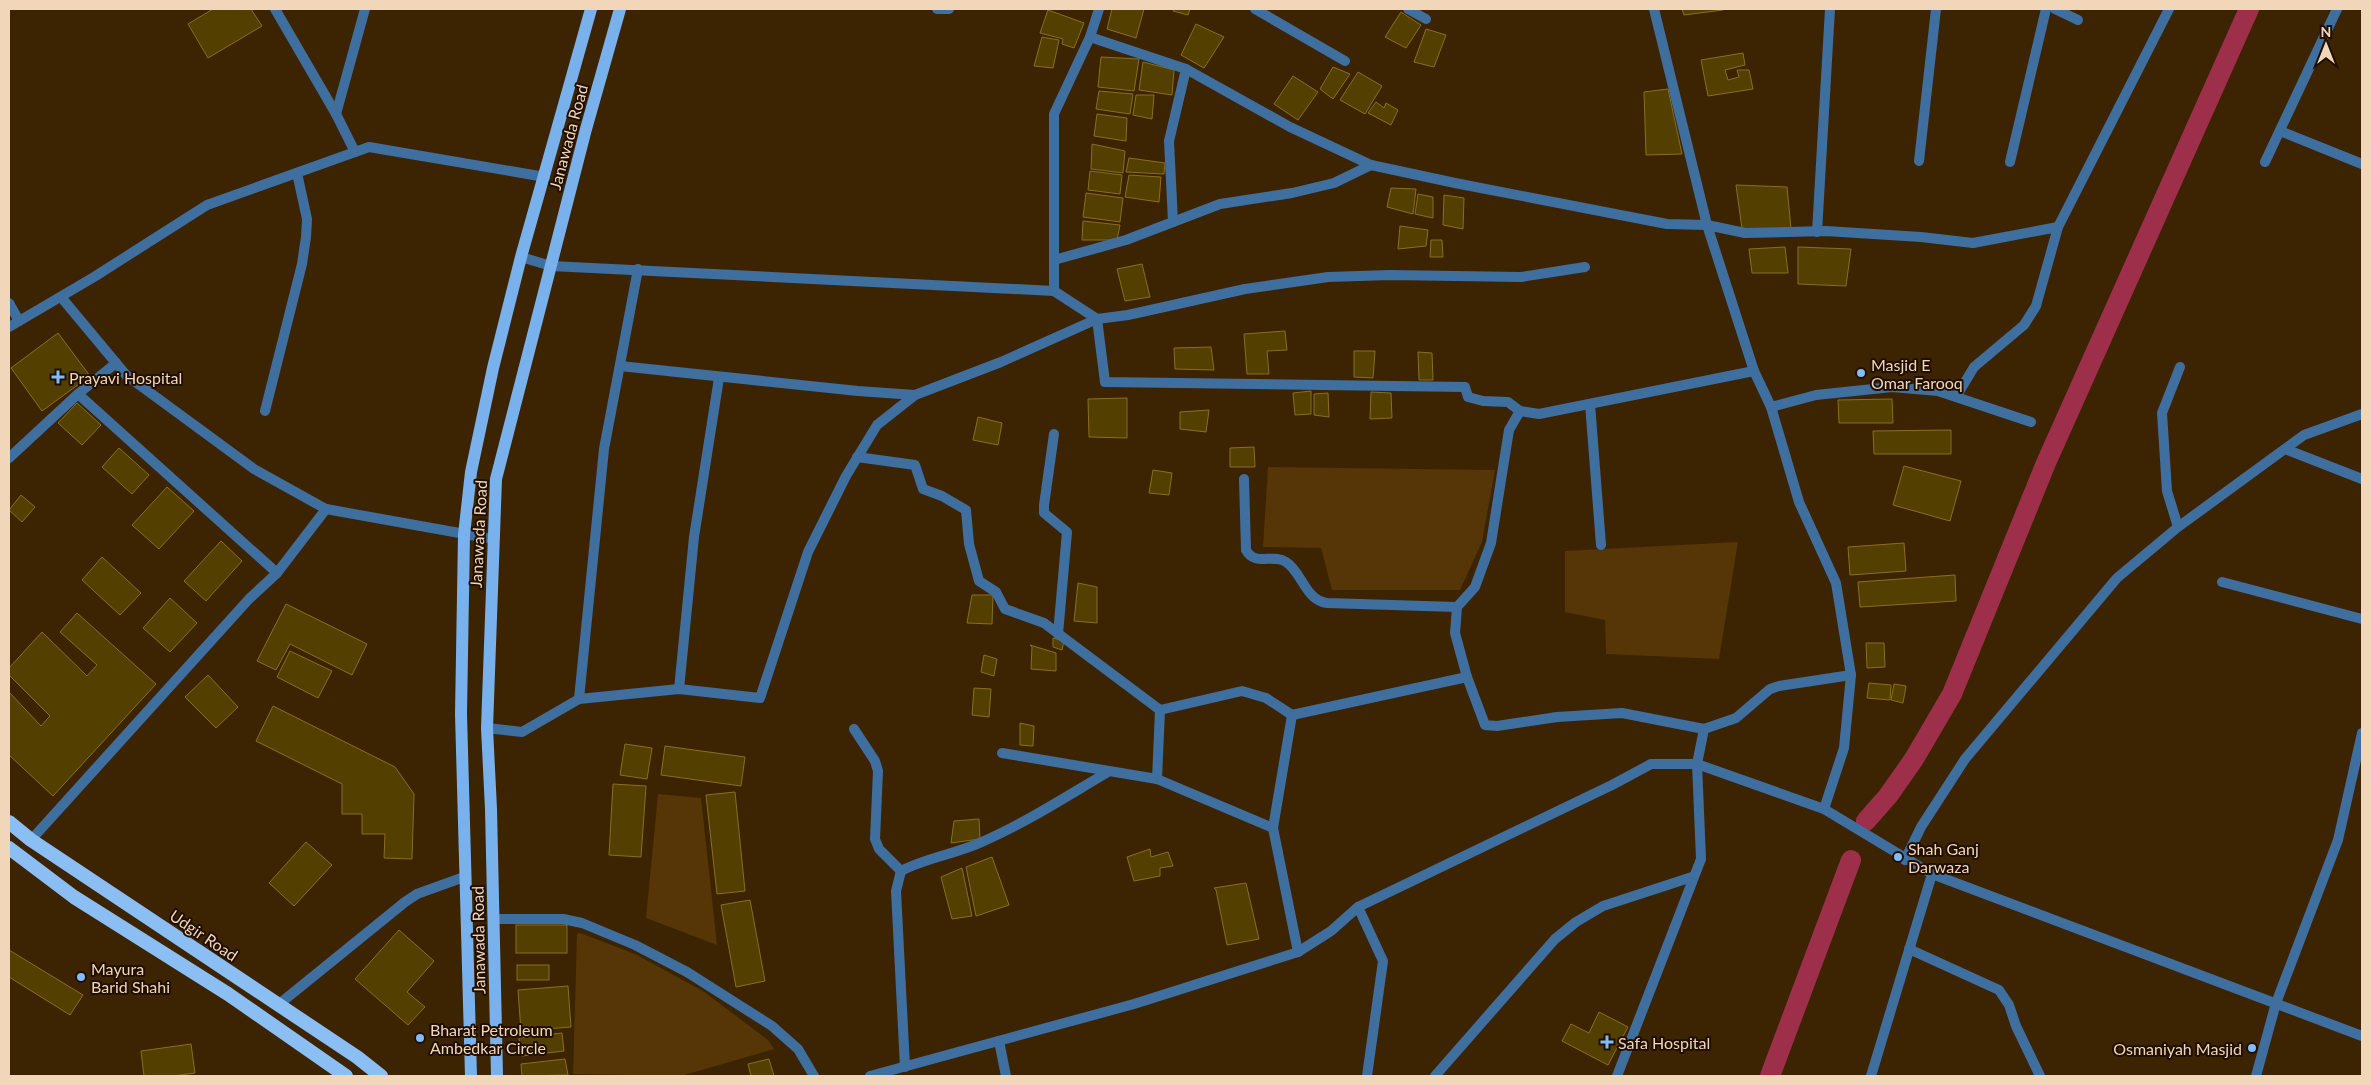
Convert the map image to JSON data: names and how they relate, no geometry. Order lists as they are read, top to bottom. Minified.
{"streets":{"highway":["Udgir Road"],"main road":["Janawada Road"]},"places":{"other":["Masjid E Omar Farooq","Shah Ganj Darwaza","Mayura Barid Shahi","Bharat Petroleum Ambedkar Circle","Osmaniyah Masjid"],"health":["Prayavi Hospital","Safa Hospital"]},"north":"top"}
